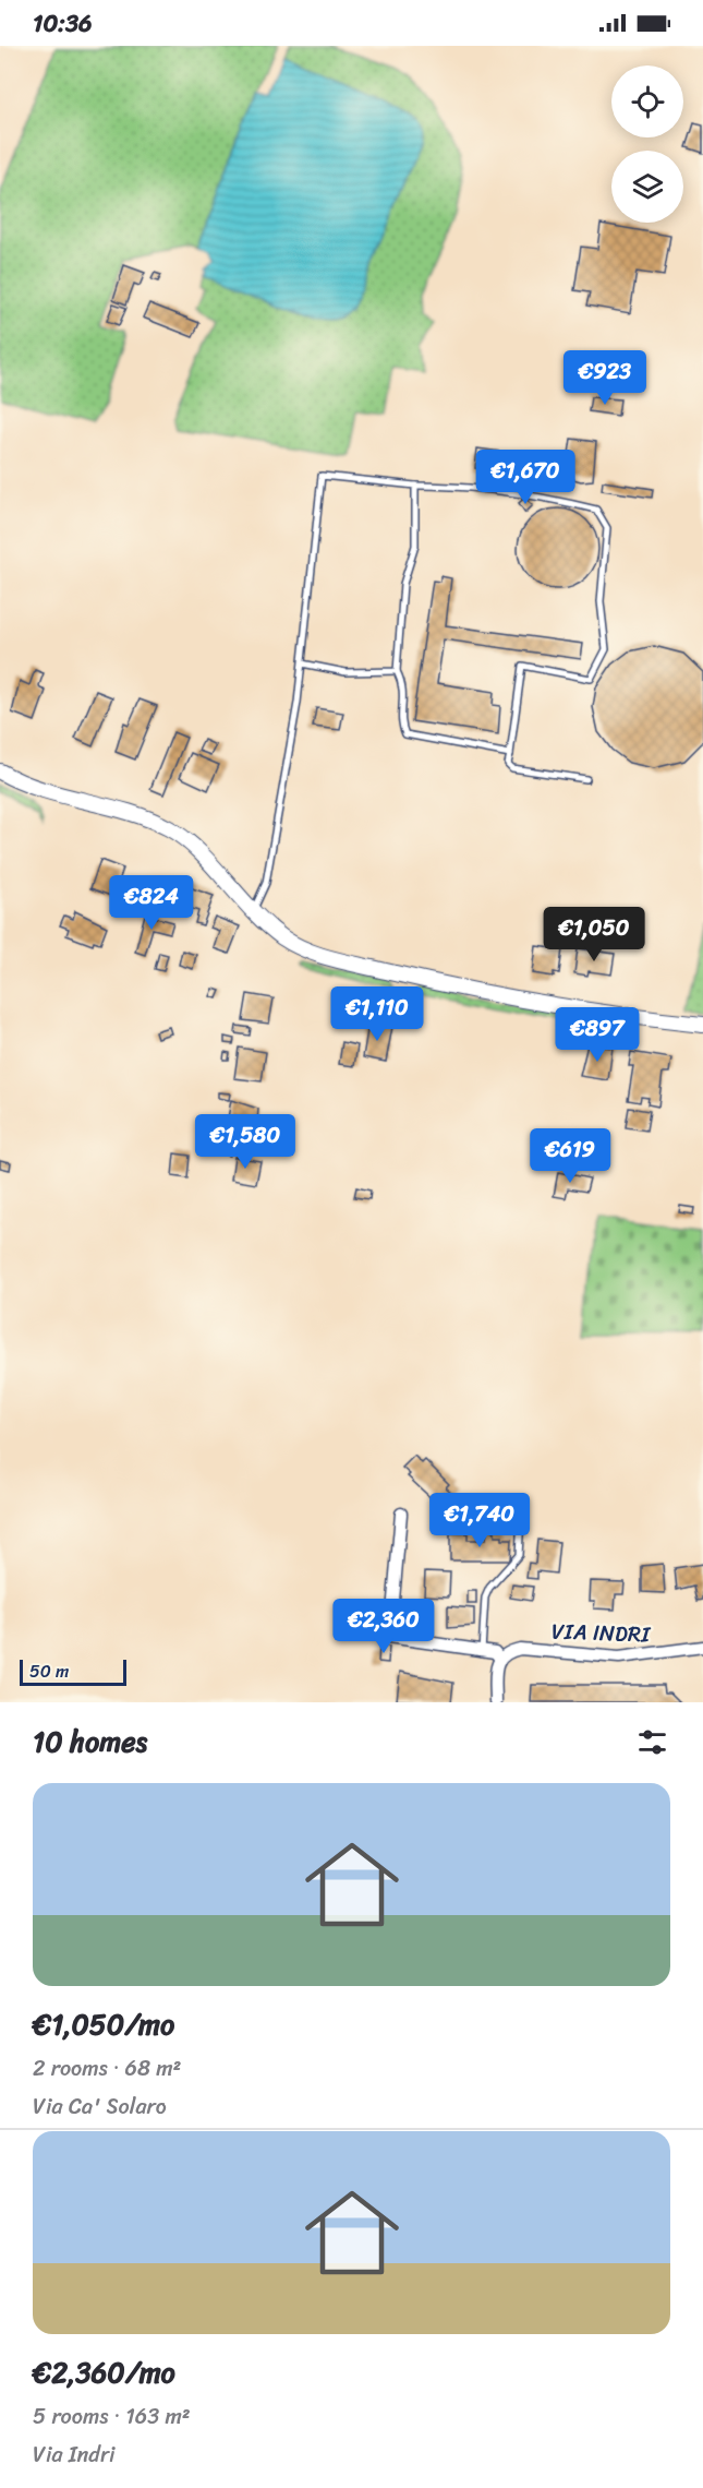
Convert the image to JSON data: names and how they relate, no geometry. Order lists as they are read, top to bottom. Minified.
{"streets":{"street":["VIA INDRI"]},"scale_bar":"50 m","page":{"status":"10:36","price":["€923","€1,670","€824","€1,050","€1,110","€897","€1,580","€619","€1,740","€2,360"],"scale":"50 m","heading":"10 homes","list":[{"name":"€1,050/mo","note":"2 rooms · 68 m² · Via Ca' Solaro"},{"name":"€2,360/mo","note":"5 rooms · 163 m² · Via Indri"}]}}
